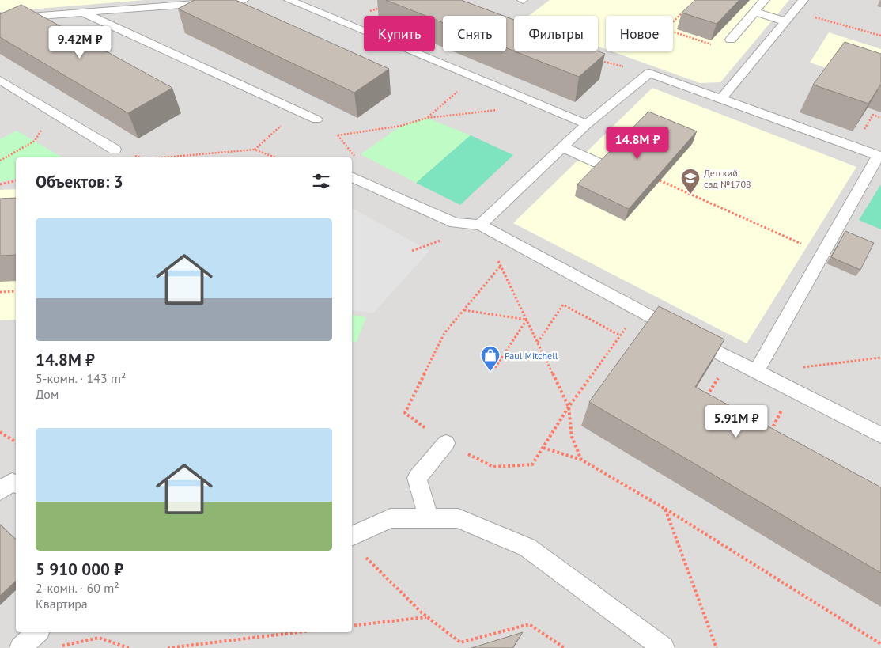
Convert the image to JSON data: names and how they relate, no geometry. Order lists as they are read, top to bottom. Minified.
{"places":{"school or university":["Детский сад №1708"],"shop":["Paul Mitchell"]},"page":{"chip":["Купить","Снять","Фильтры","Новое"],"price":["9.42M ₽","14.8M ₽","5.91M ₽"],"heading":"Объектов: 3","list":[{"name":"14.8M ₽","note":"5-комн. · 143 m² · Дом"},{"name":"5 910 000 ₽","note":"2-комн. · 60 m² · Квартира"}]}}
